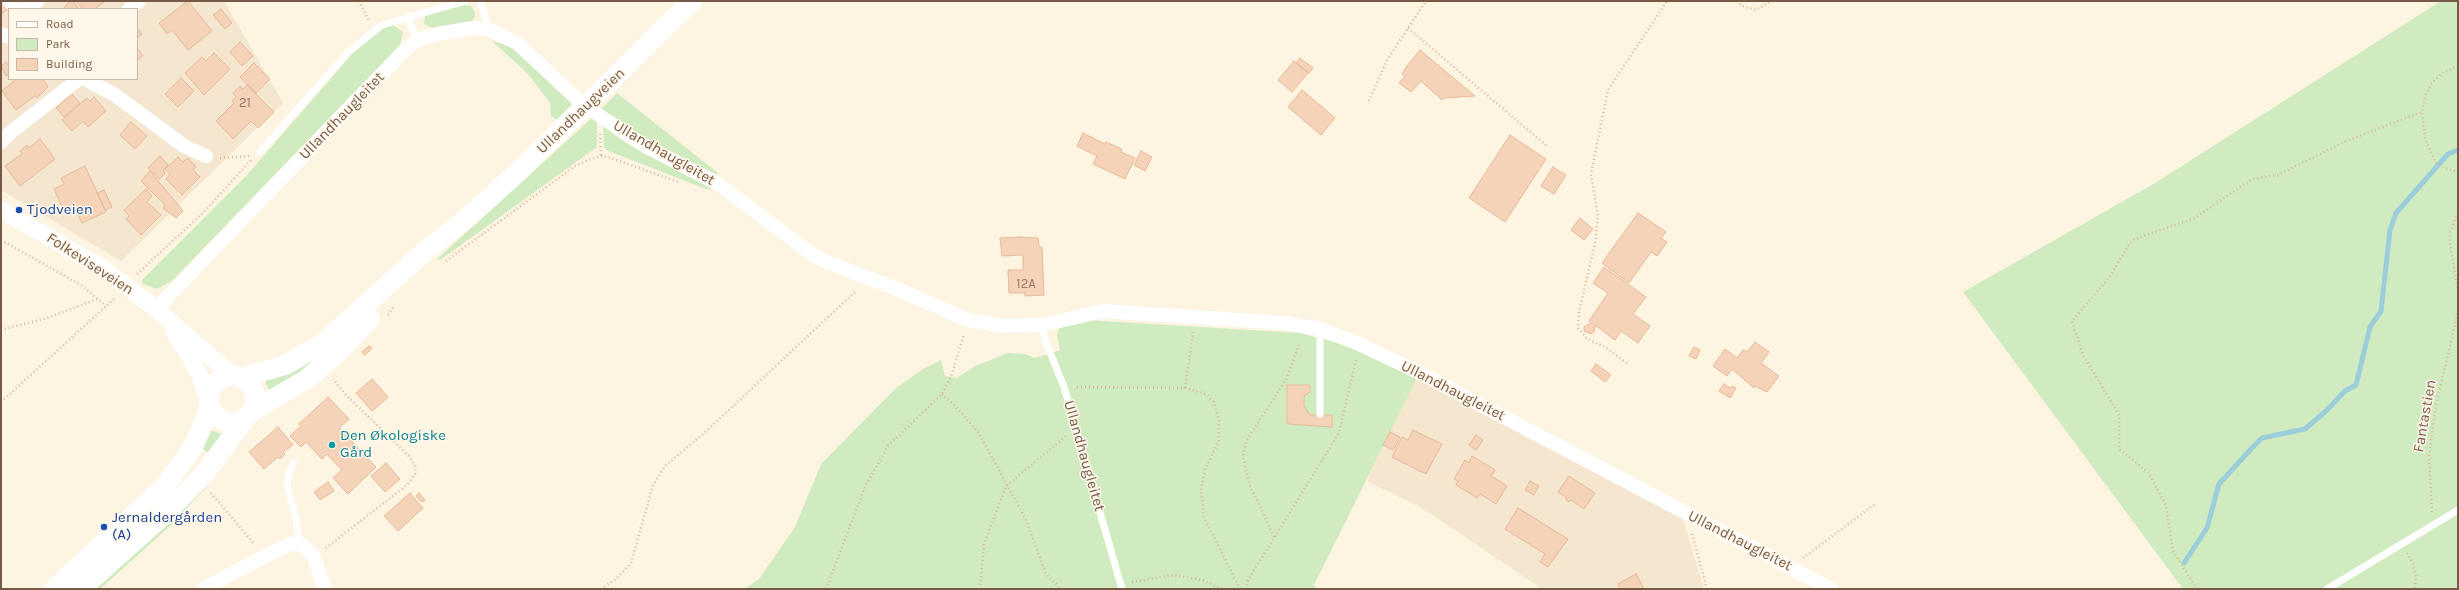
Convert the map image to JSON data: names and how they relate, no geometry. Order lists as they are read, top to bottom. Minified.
{"streets":{"main road":["Ullandhaugveien"],"street":["Ullandhaugleitet","Folkeviseveien"],"path":["Fantastien"]},"crossings":[["Ullandhaugveien","Folkeviseveien"],["Ullandhaugleitet","Folkeviseveien"]],"places":["Tjodveien","Den Økologiske Gård","Jernaldergården (A)"],"house_numbers":["21","12A"],"legend":["Road","Park","Building"]}
